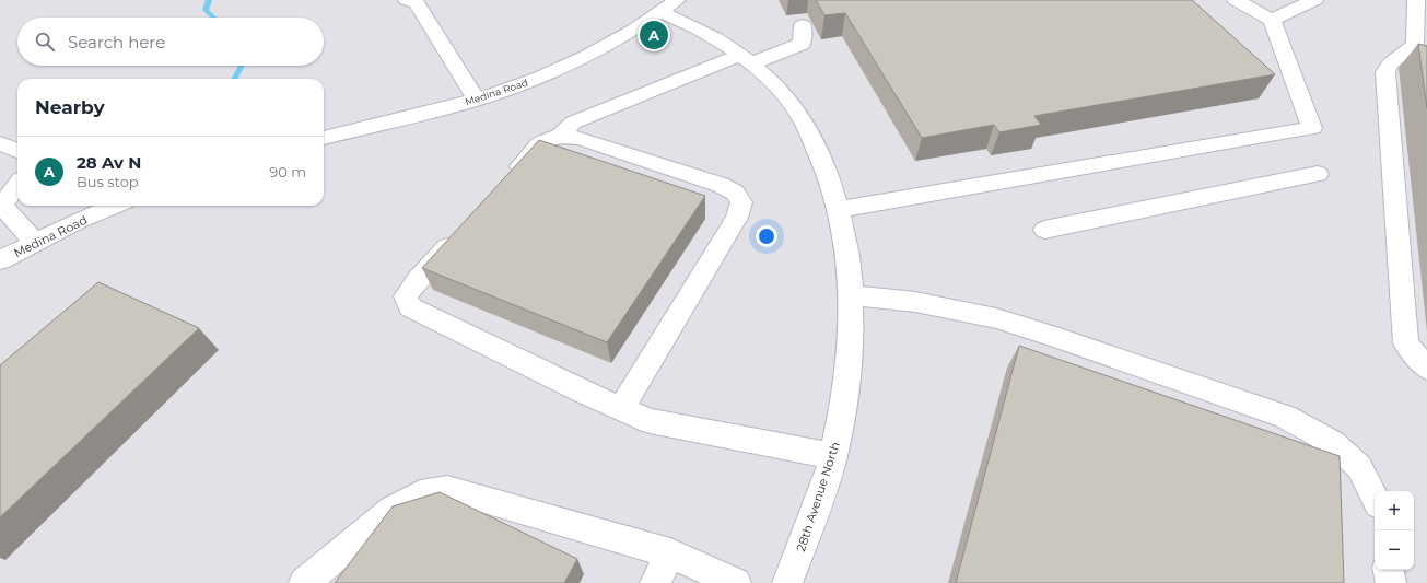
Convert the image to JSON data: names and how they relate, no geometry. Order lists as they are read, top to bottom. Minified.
{"streets":{"street":["Medina Road","28th Avenue North"]},"crossings":[["Medina Road","28th Avenue North"]],"page":{"search":"Search here","pins":"A","heading":"Nearby","list":[{"mark":"A","name":"28 Av N","note":"Bus stop","value":"90 m"}],"map_buttons":["+","−"]}}
